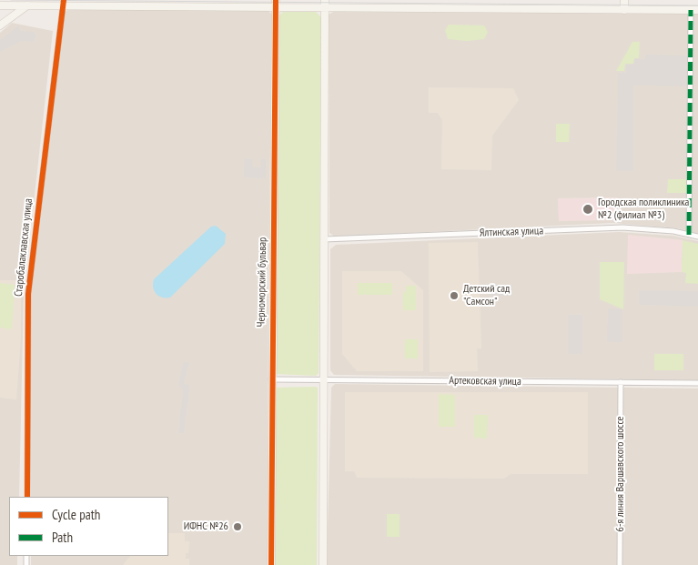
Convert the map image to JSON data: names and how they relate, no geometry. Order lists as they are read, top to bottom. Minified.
{"streets":{"street":["Ялтинская улица","Старобалаклавская улица","Черноморский бульвар","Артековская улица","6-я линия Варшавского шоссе"]},"crossings":[["Черноморский бульвар","Артековская улица"],["Артековская улица","6-я линия Варшавского шоссе"]],"places":["Городская поликлиника №2 (филиал №3)","Детский сад \"Самсон\"","ИФНС №26"],"legend":["Cycle path","Path"]}
